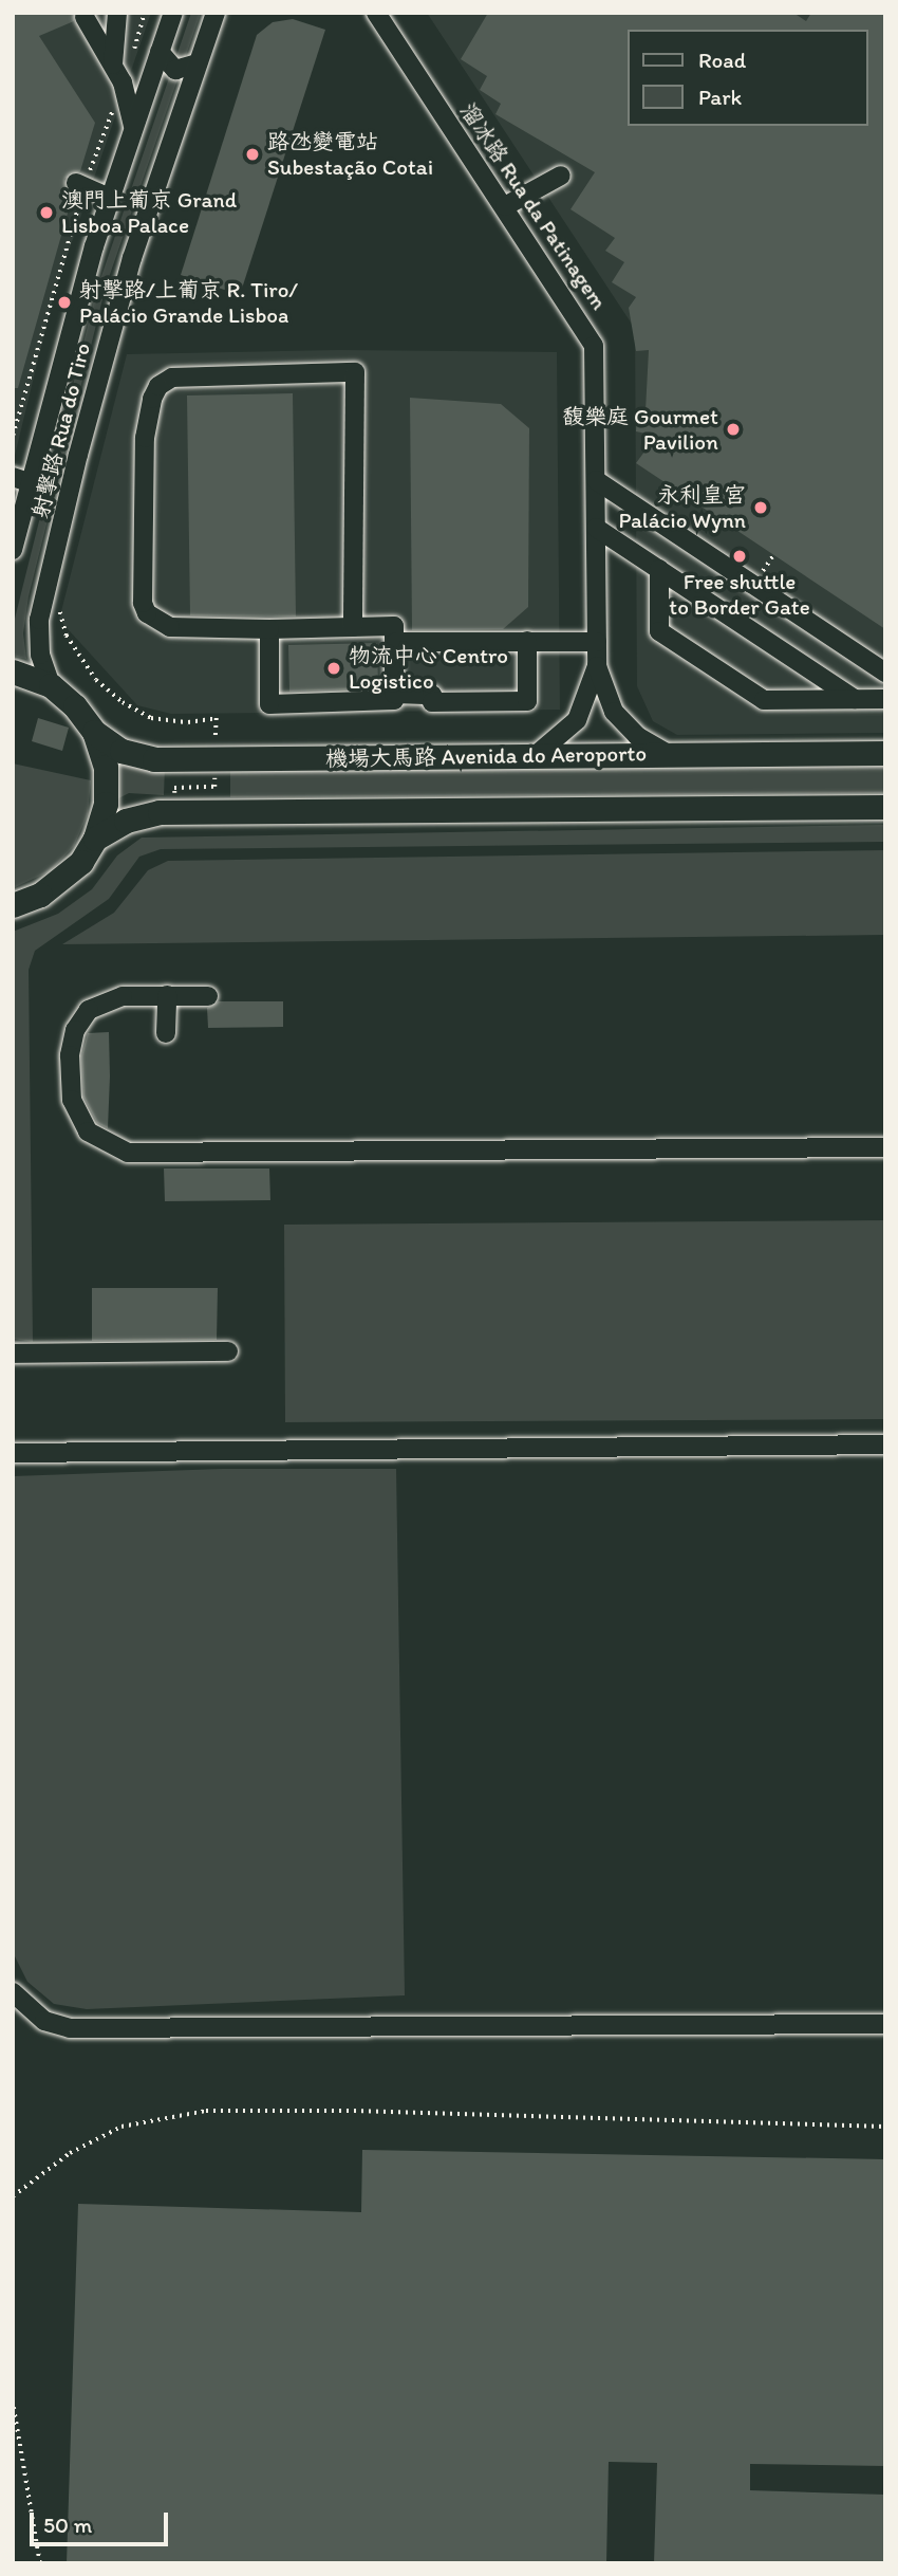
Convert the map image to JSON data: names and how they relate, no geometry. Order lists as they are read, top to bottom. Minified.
{"streets":{"main road":["機場大馬路 Avenida do Aeroporto"],"street":["溜冰路 Rua da Patinagem","射擊路 Rua do Tiro"]},"crossings":[["溜冰路 Rua da Patinagem","機場大馬路 Avenida do Aeroporto"]],"places":["路氹變電站 Subestação Cotai","澳門上葡京 Grand Lisboa Palace","射擊路/上葡京 R. Tiro/ Palácio Grande Lisboa","馥樂庭 Gourmet Pavilion","永利皇宮 Palácio Wynn","Free shuttle to Border Gate","物流中心 Centro Logistico"],"legend":["Road","Park"],"scale_bar":"50 m"}
